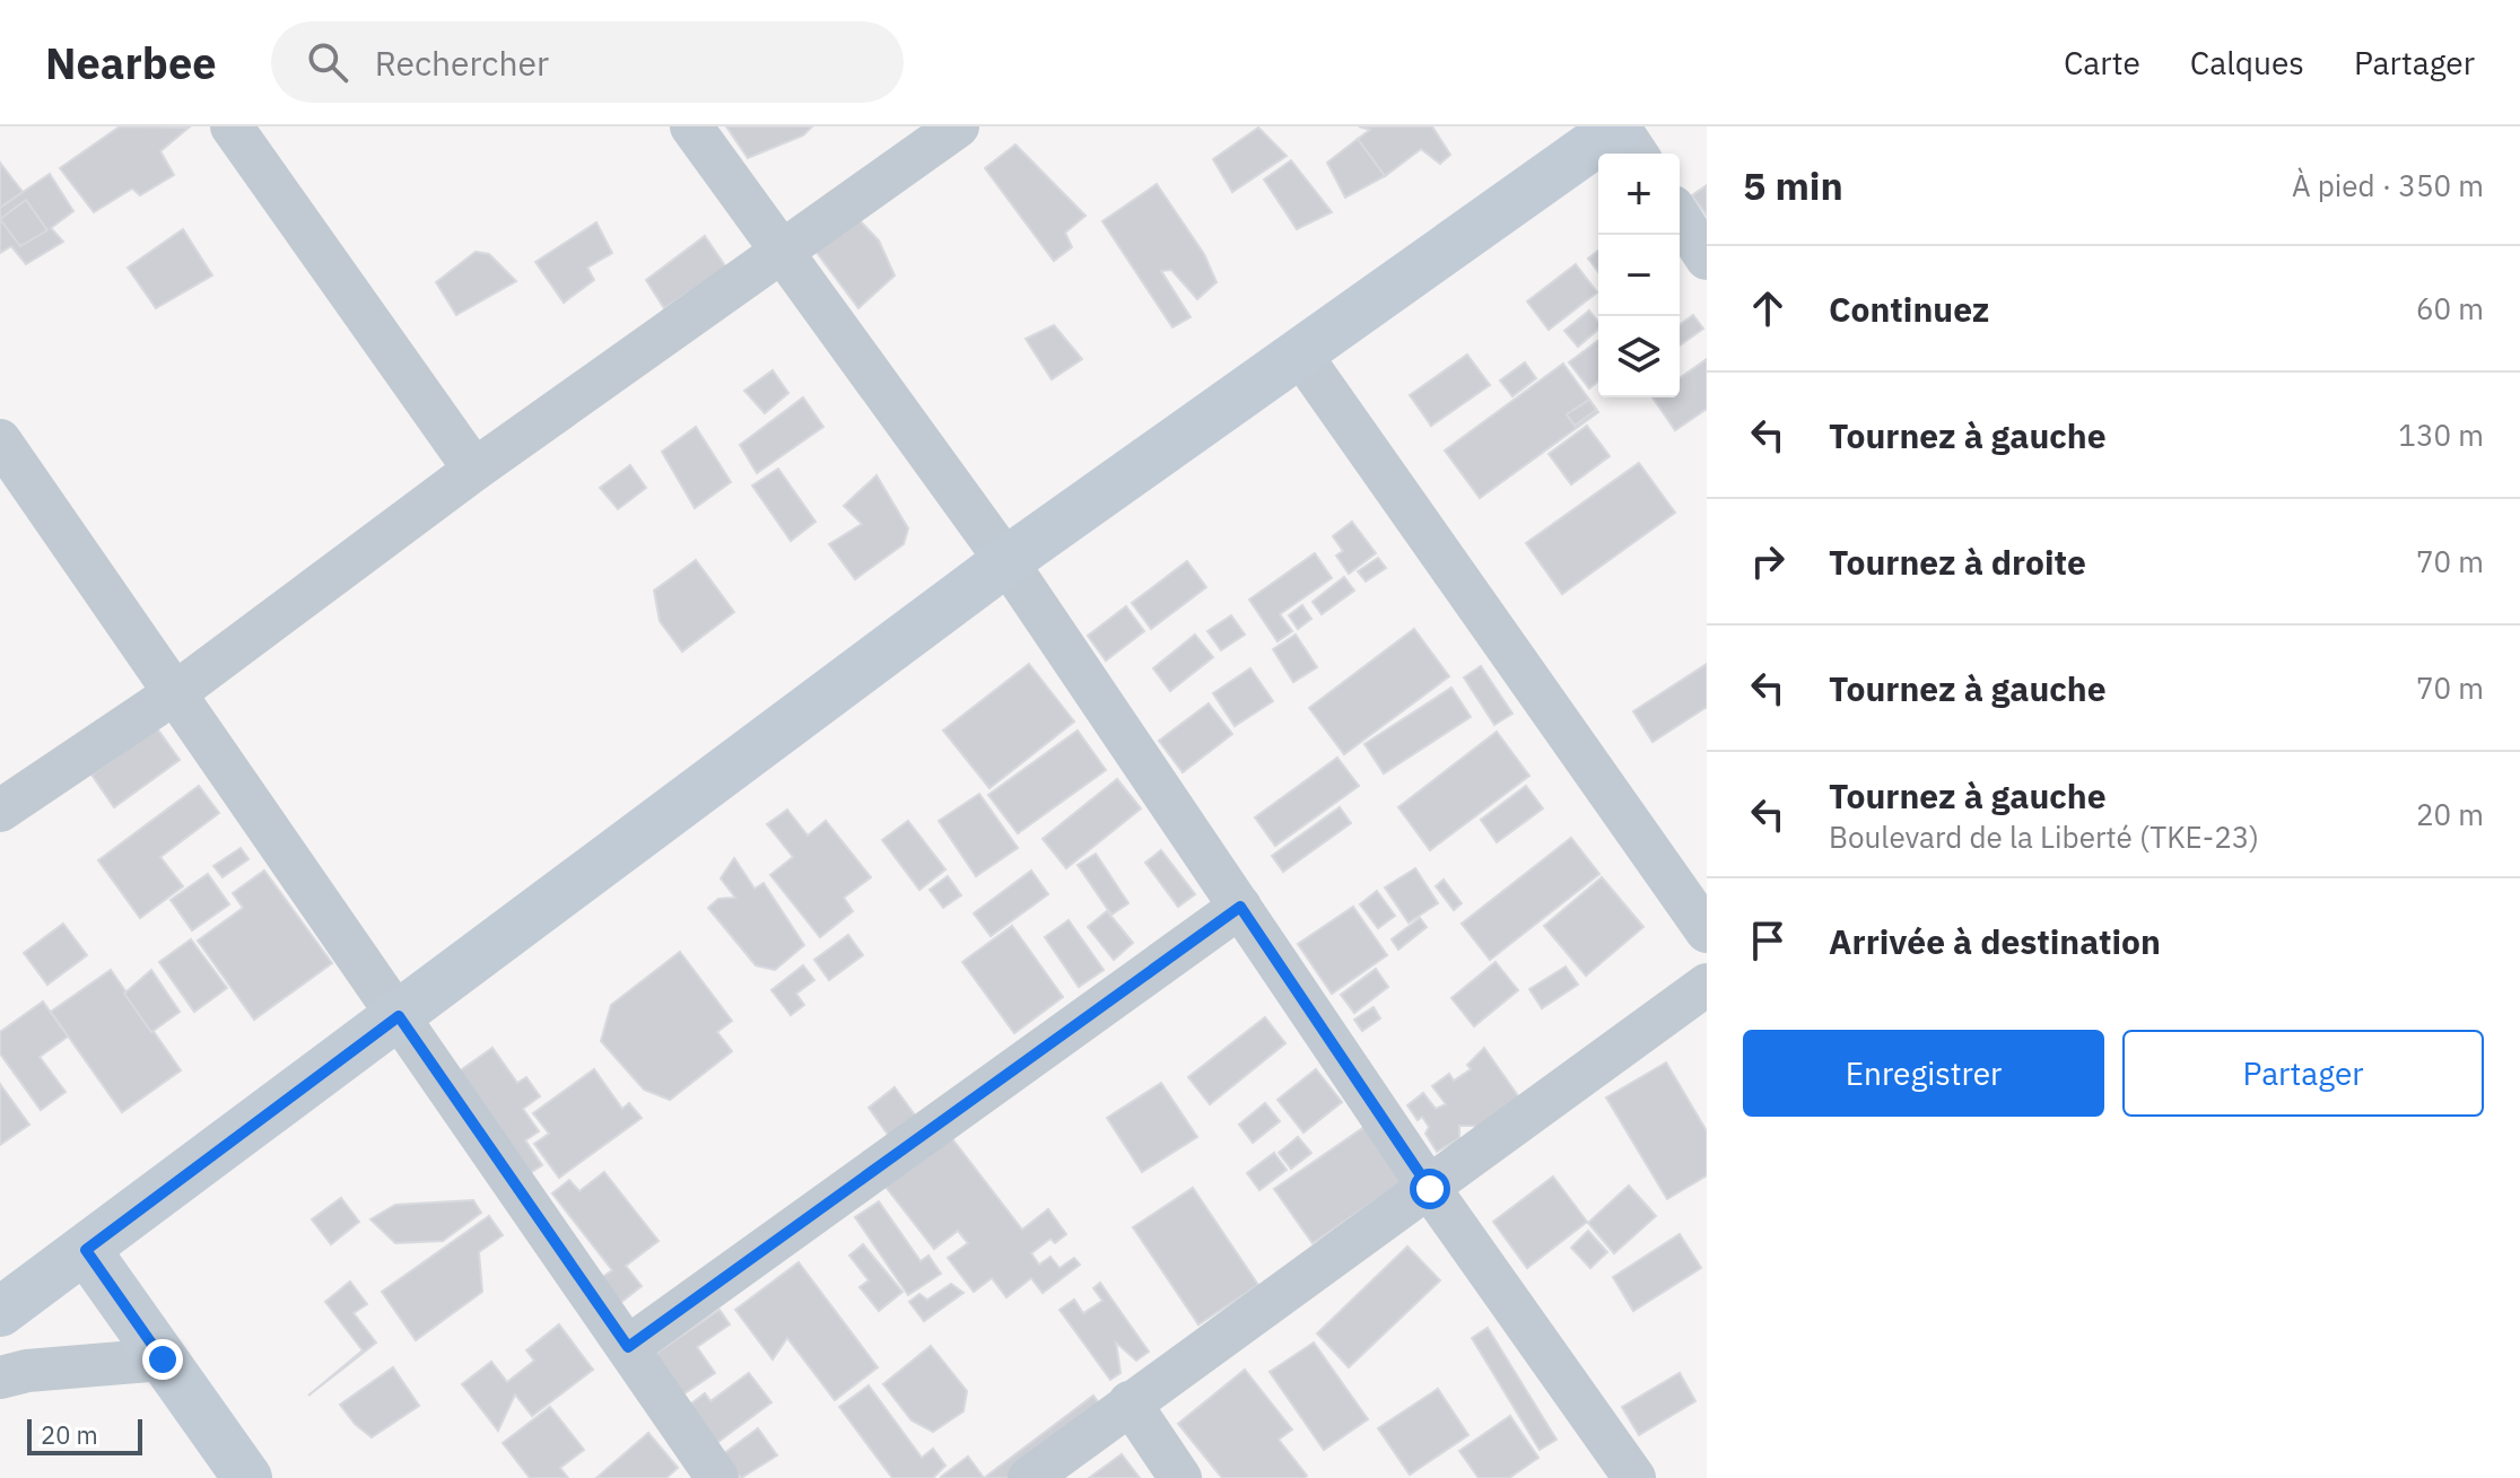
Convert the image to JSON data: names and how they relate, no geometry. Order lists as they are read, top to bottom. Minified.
{"scale_bar":"20 m","page":{"header":"Nearbee","search":"Rechercher","nav":["Carte","Calques","Partager"],"heading":["5 min","À pied · 350 m"],"map_buttons":["+","−"],"list":[["Continuez","60 m"],["Tournez à gauche","130 m"],["Tournez à droite","70 m"],["Tournez à gauche","70 m"],["Tournez à gauche","Boulevard de la Liberté (TKE-23)","20 m"],"Arrivée à destination"],"buttons":["Enregistrer","Partager"],"scale":"20 m"}}
